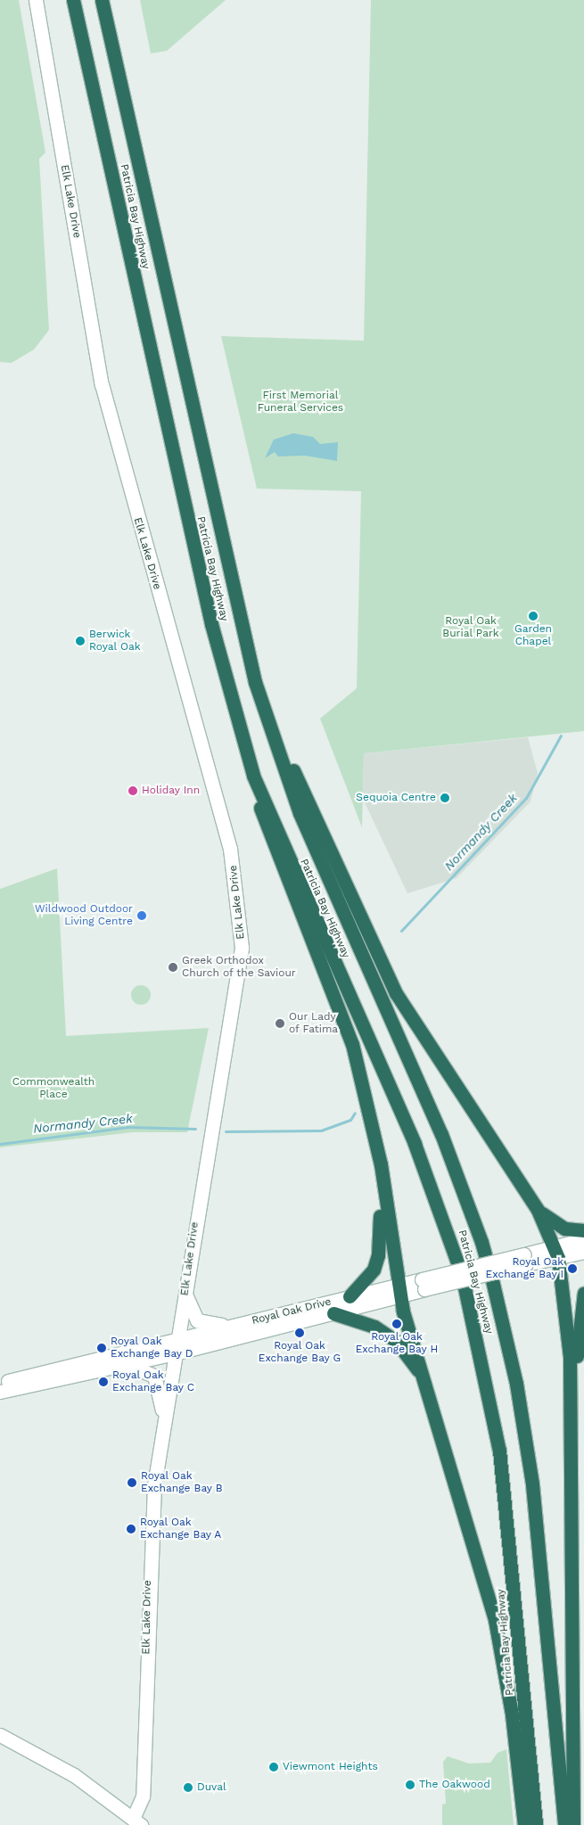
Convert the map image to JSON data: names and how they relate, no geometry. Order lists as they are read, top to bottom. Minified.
{"streets":{"highway":["Patricia Bay Highway"],"street":["Elk Lake Drive","Royal Oak Drive"]},"crossings":[["Elk Lake Drive","Royal Oak Drive"]],"water":["Normandy Creek"],"parks":["First Memorial Funeral Services","Royal Oak Burial Park","Commonwealth Place"],"places":["Garden Chapel","Berwick Royal Oak","Holiday Inn","Sequoia Centre","Wildwood Outdoor Living Centre","Greek Orthodox Church of the Saviour","Our Lady of Fatima","Royal Oak Exchange Bay I","Royal Oak Exchange Bay H","Royal Oak Exchange Bay G","Royal Oak Exchange Bay D","Royal Oak Exchange Bay C","Royal Oak Exchange Bay B","Royal Oak Exchange Bay A","Viewmont Heights","The Oakwood","Duval"]}
